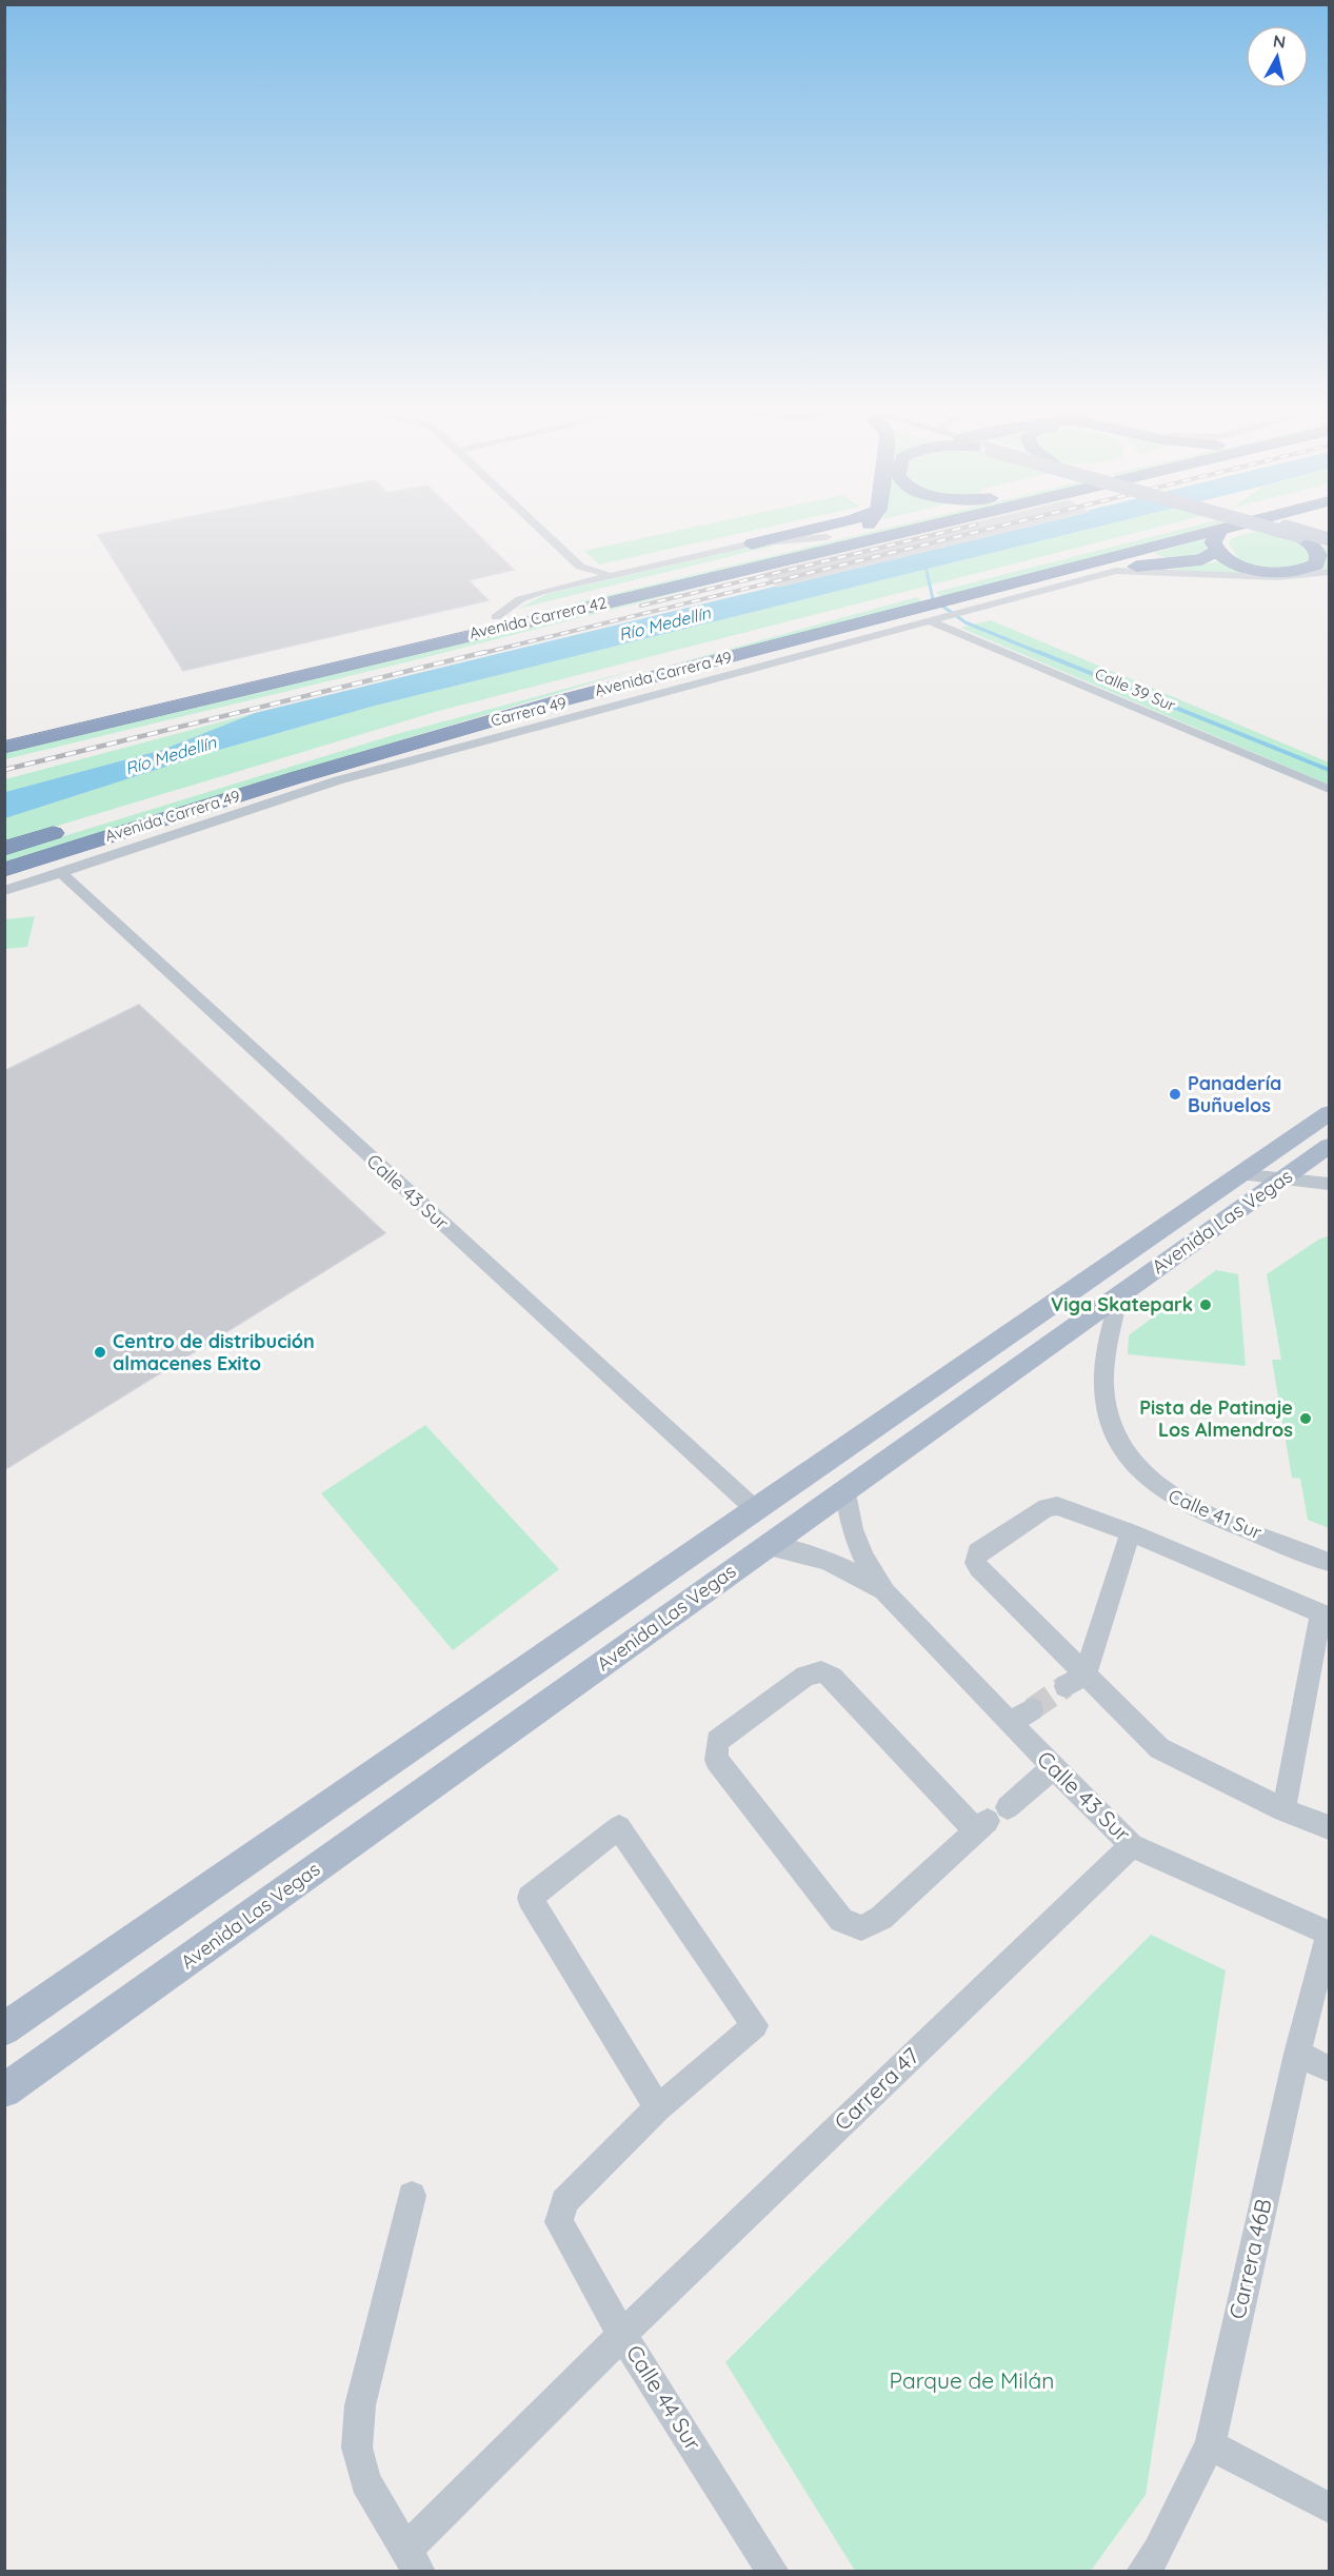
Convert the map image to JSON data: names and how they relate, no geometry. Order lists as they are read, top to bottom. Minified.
{"streets":{"highway":["Avenida Carrera 42","Avenida Carrera 49"],"main road":["Avenida Las Vegas"],"street":["Calle 39 Sur","Carrera 49","Calle 43 Sur","Calle 41 Sur","Carrera 47","Carrera 46B","Calle 44 Sur"]},"crossings":[["Avenida Carrera 49","Calle 39 Sur"],["Avenida Carrera 49","Carrera 49"],["Calle 39 Sur","Carrera 49"],["Carrera 49","Calle 43 Sur"],["Calle 43 Sur","Avenida Las Vegas"],["Calle 43 Sur","Carrera 47"],["Calle 43 Sur","Carrera 46B"],["Avenida Las Vegas","Calle 41 Sur"],["Carrera 47","Calle 44 Sur"]],"water":["Río Medellín"],"parks":["Parque de Milán"],"places":["Panadería Buñuelos","Viga Skatepark","Centro de distribución almacenes Exito","Pista de Patinaje Los Almendros"],"north":"top"}
